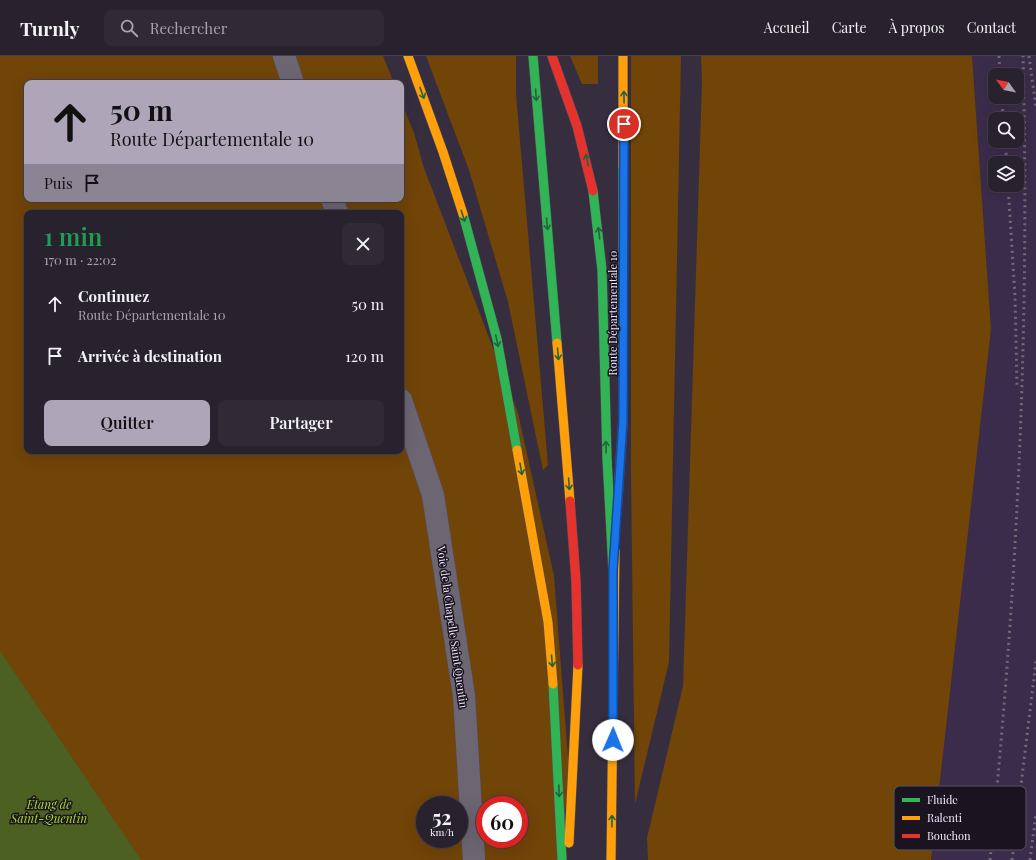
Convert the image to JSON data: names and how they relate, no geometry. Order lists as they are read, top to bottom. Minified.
{"streets":{"main road":["Route Départementale 10"],"street":["Voie de la Chapelle Saint Quentin"]},"water":["Étang de Saint-Quentin"],"legend":["Fluide","Ralenti","Bouchon"],"north":"top left","page":{"header":"Turnly","search":"Rechercher","nav":["Accueil","Carte","À propos","Contact"],"turn":["50 m","Route Départementale 10"],"then":"Puis","heading":["1 min","170 m · 22:02"],"list":[{"name":"Continuez","note":"Route Départementale 10","value":"50 m"},{"name":"Arrivée à destination","value":"120 m"}],"buttons":["Quitter","Partager"],"speed":"52 km/h","limit":"60"}}
